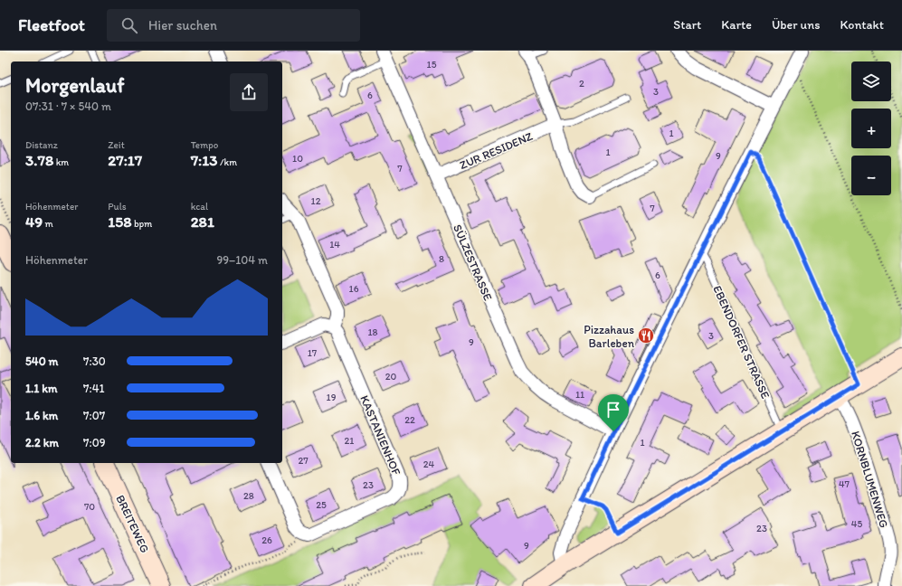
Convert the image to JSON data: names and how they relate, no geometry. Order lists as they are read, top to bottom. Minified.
{"streets":{"street":["ZUR RESIDENZ","SÜLZESTRASSE","KASTANIENHOF","KORNBLUMENWEG","BREITEWEG"],"lane":["EBENDORFER STRASSE"]},"crossings":[["ZUR RESIDENZ","SÜLZESTRASSE"]],"places":{"restaurant":["Pizzahaus Barleben"]},"house_numbers":["15","2","3","6","1","1","9","10","7","12","7","14","8","6","16","18","3","9","17","20","11","19","22","21","1","27","24","47","23","28","25","70","45","23","26","9"],"page":{"header":"Fleetfoot","search":"Hier suchen","nav":["Start","Karte","Über uns","Kontakt"],"map_buttons":["+","−"],"heading":["Morgenlauf","07:31 · 7 × 540 m"],"stats":[["Distanz","3.78 km"],["Zeit","27:17"],["Tempo","7:13 /km"],["Höhenmeter","49 m"],["Puls","158 bpm"],["kcal","281"]],"chart":["Höhenmeter","99–104 m"],"list":[{"name":"540 m","note":"7:30"},{"name":"1.1 km","note":"7:41"},{"name":"1.6 km","note":"7:07"},{"name":"2.2 km","note":"7:09"}]}}
